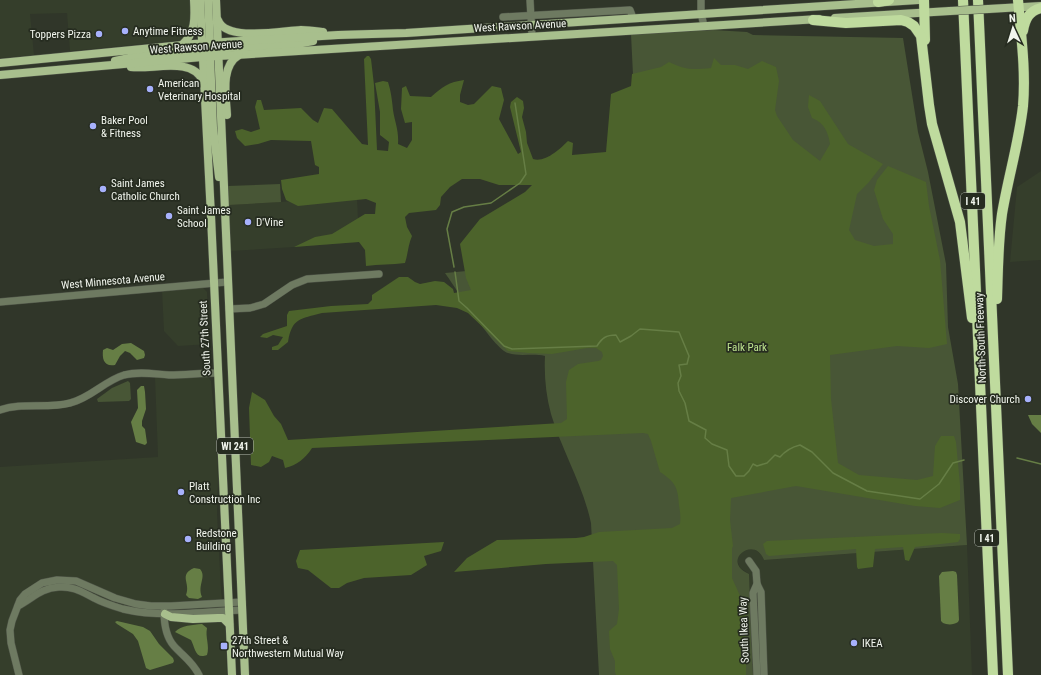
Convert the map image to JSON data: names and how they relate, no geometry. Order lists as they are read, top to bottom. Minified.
{"streets":{"highway":["I 41","North-South Freeway"],"main road":["West Rawson Avenue","South 27th Street","WI 241"],"street":["West Minnesota Avenue","South Ikea Way"]},"crossings":[["West Rawson Avenue","South 27th Street"],["West Minnesota Avenue","South 27th Street"]],"parks":["Falk Park"],"places":{"other":["Anytime Fitness","Toppers Pizza","American Veterinary Hospital","Baker Pool & Fitness","Saint James Catholic Church","Saint James School","D'Vine","Discover Church","Platt Construction Inc","Redstone Building","IKEA"],"transit":["27th Street & Northwestern Mutual Way"]},"north":"top"}
